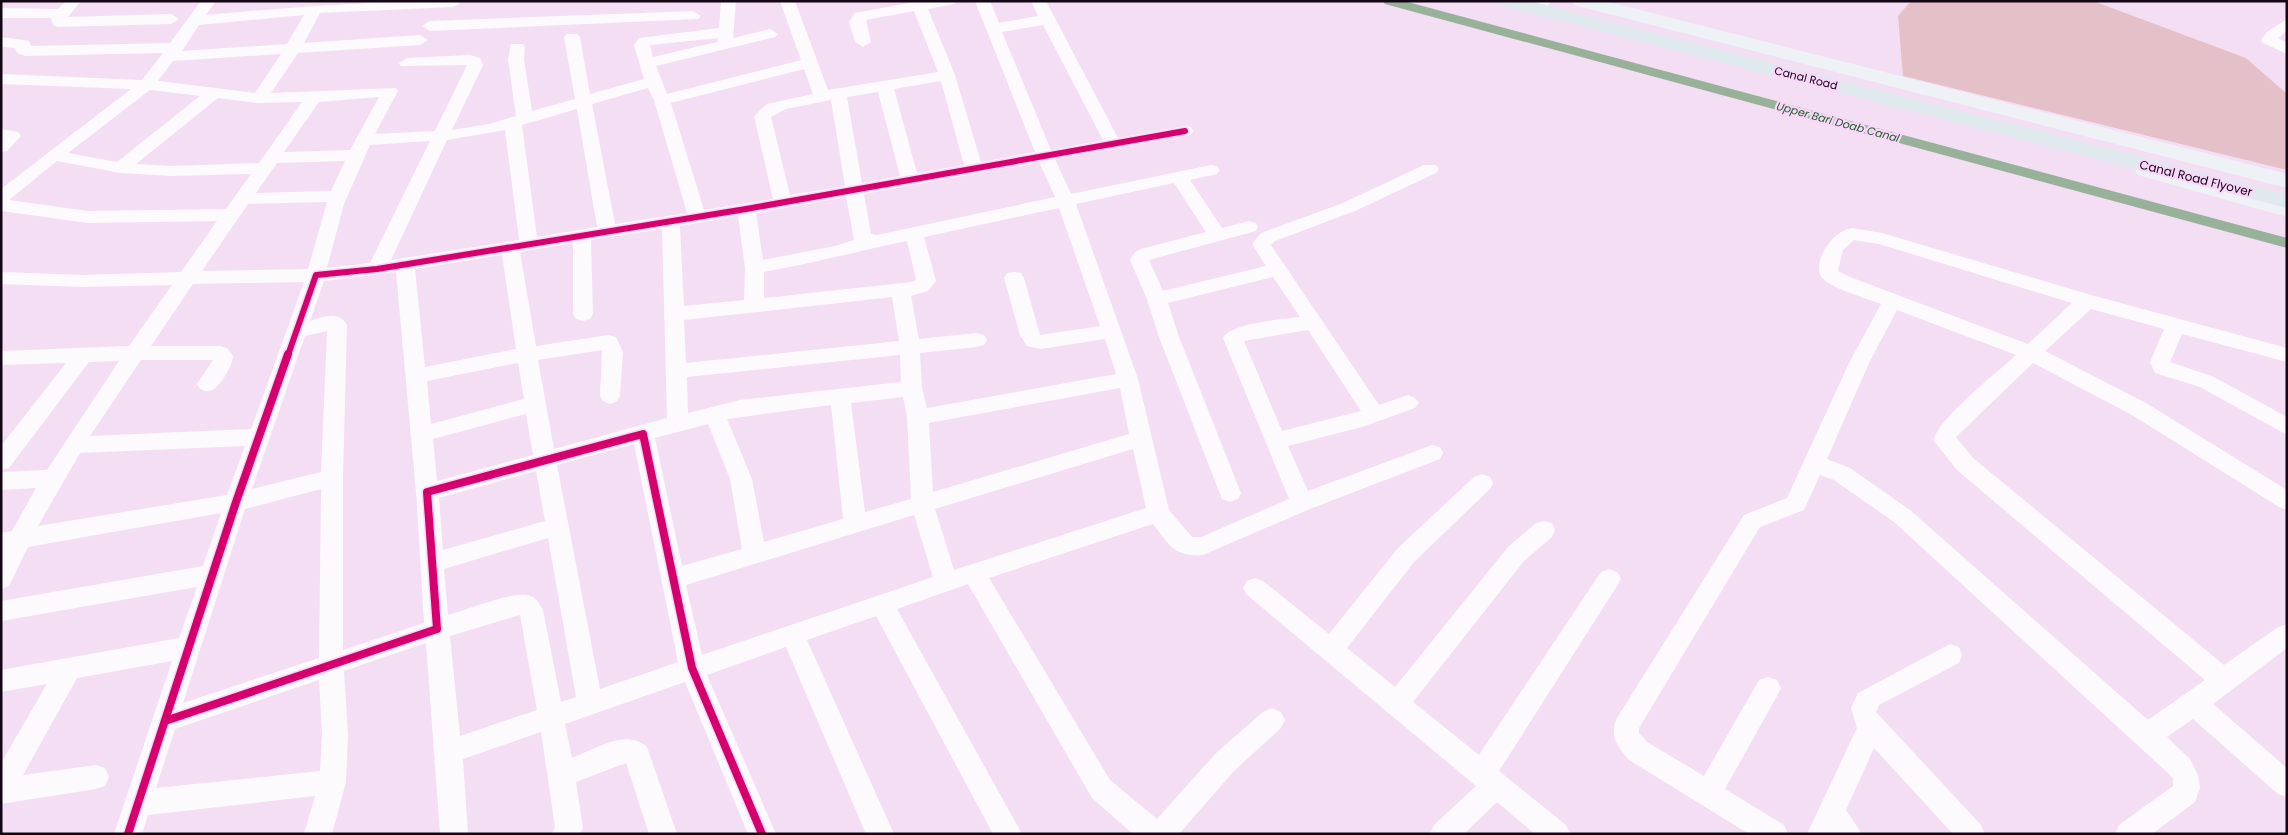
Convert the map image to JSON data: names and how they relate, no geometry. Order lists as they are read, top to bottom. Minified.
{"streets":{"main road":["Canal Road","Canal Road Flyover"]},"crossings":[["Canal Road","Canal Road Flyover"]],"water":["Upper Bari Doab Canal"]}
